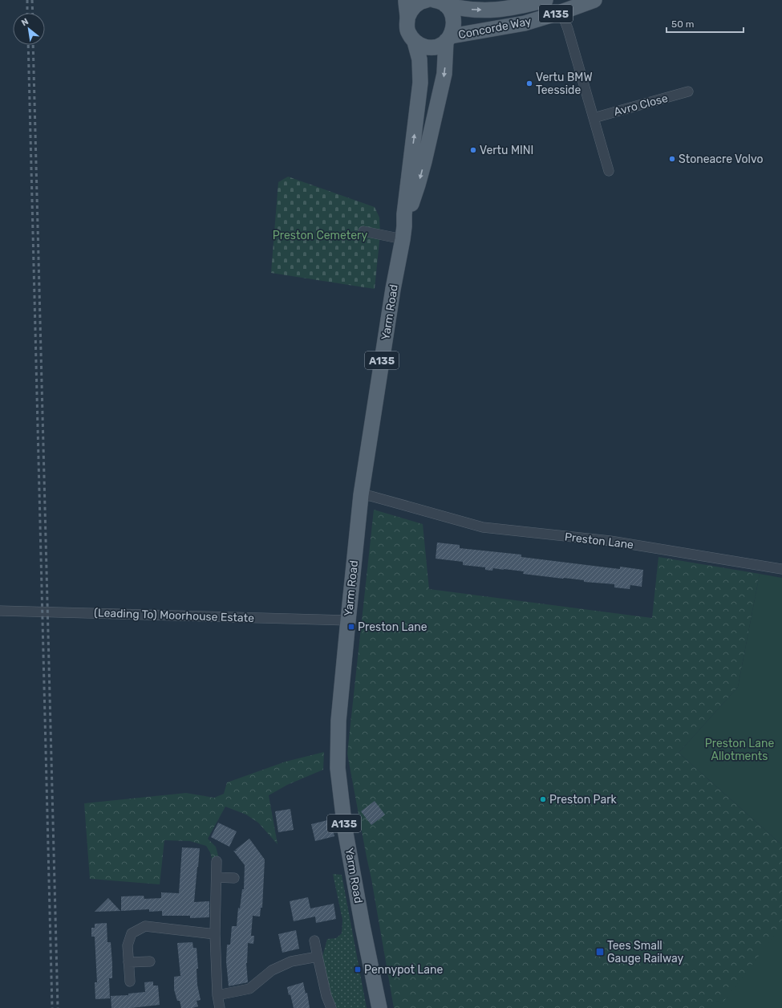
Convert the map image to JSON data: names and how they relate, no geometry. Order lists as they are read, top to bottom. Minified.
{"streets":{"main road":["A135","Concorde Way","Yarm Road"],"street":["Avro Close","Preston Lane","(Leading To) Moorhouse Estate"]},"crossings":[["A135","Concorde Way"],["A135","Yarm Road"],["Yarm Road","Preston Lane"],["Yarm Road","(Leading To) Moorhouse Estate"]],"parks":["Preston Cemetery","Preston Lane Allotments"],"places":{"other":["Vertu BMW Teesside","Vertu MINI","Stoneacre Volvo","Preston Park"],"transit":["Preston Lane","Tees Small Gauge Railway","Pennypot Lane"]},"scale_bar":"50 m","north":"top left"}
